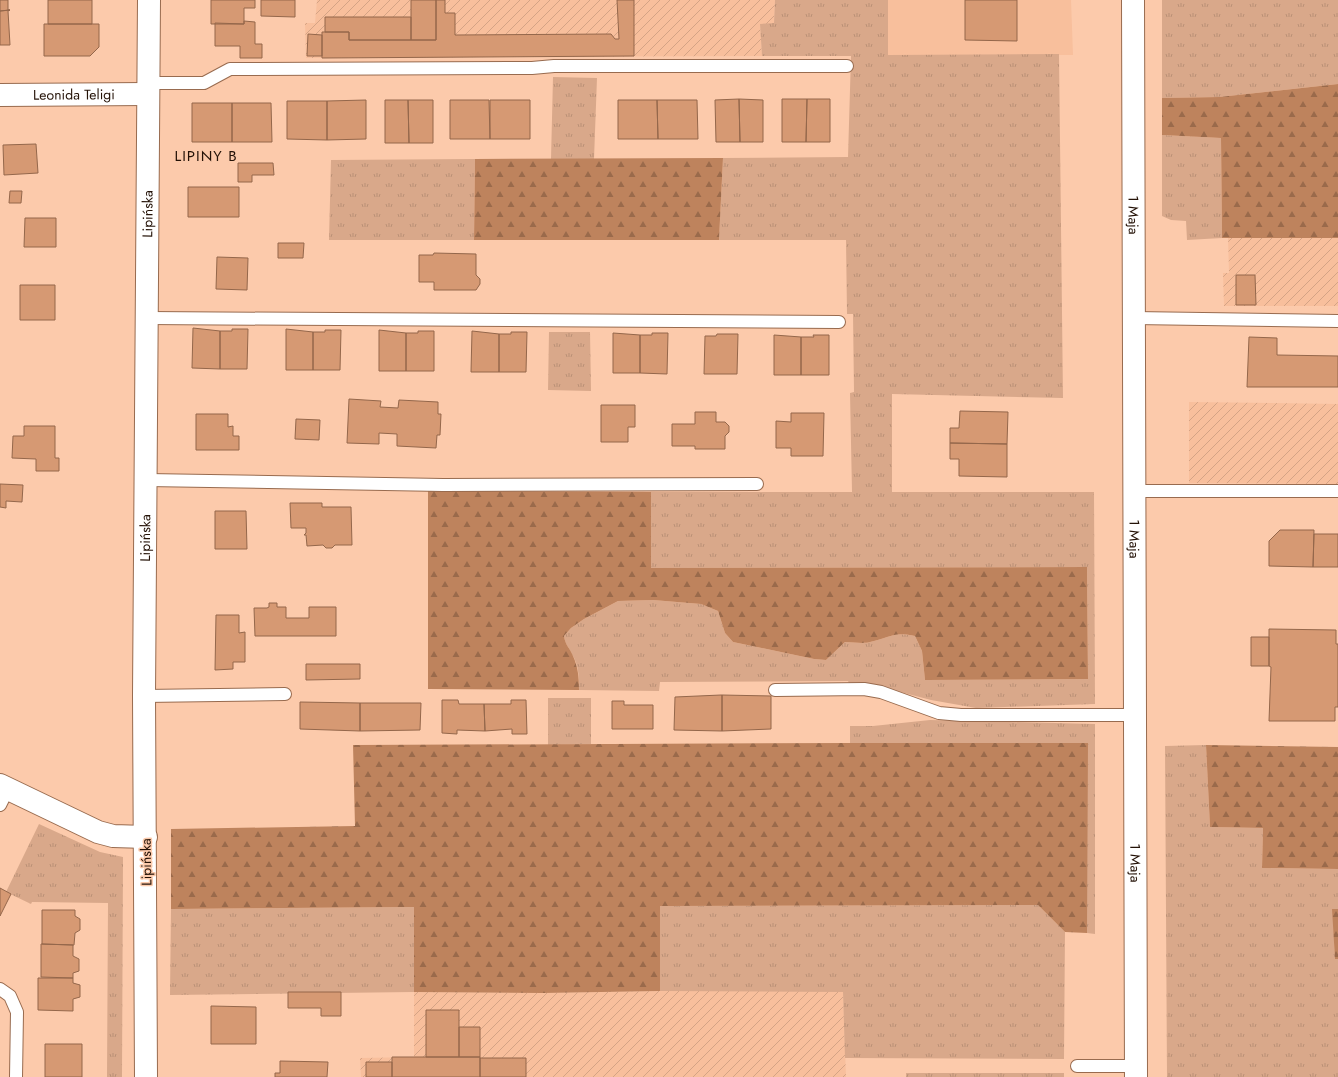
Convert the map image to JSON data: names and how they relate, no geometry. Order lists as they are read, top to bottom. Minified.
{"streets":{"street":["Leonida Teligi","Lipińska","1 Maja"]},"crossings":[["Leonida Teligi","Lipińska"]],"districts":["LIPINY B"]}
